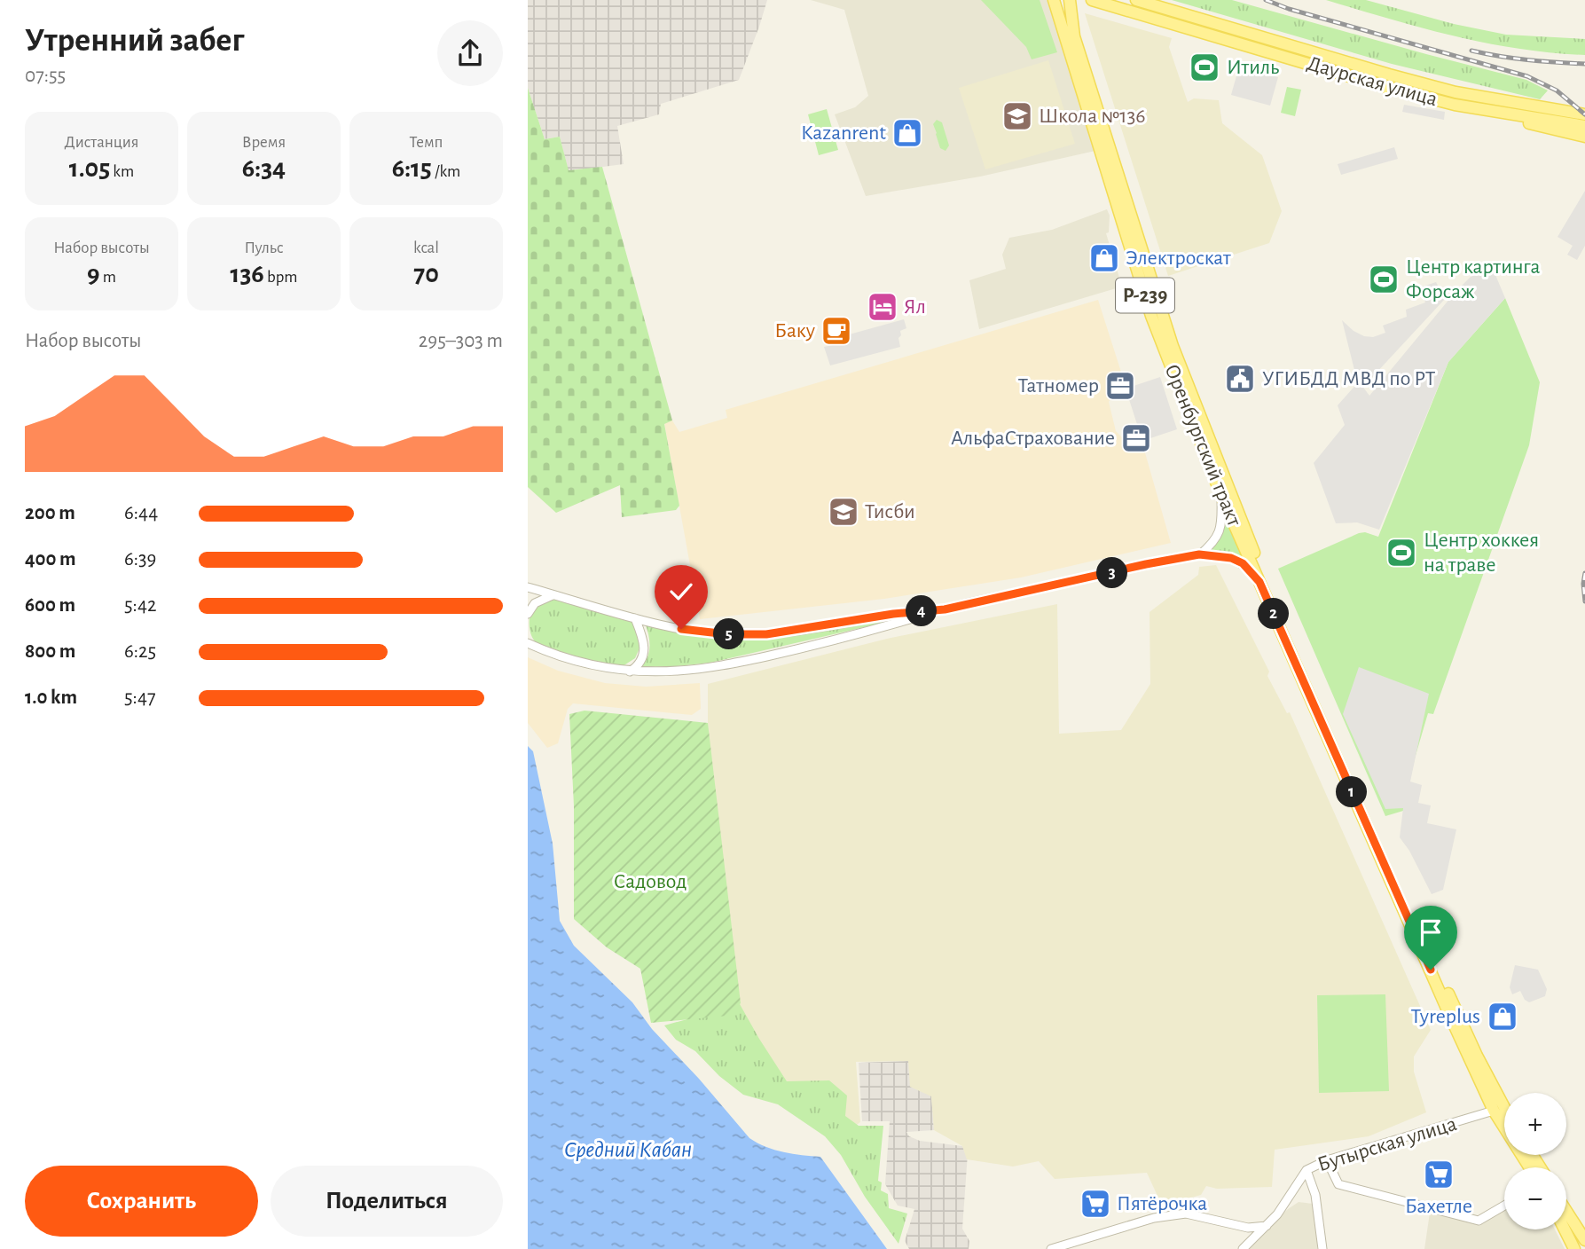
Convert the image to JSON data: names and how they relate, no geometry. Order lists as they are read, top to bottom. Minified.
{"streets":{"main road":["Даурская улица","Р-239","Оренбургский тракт"],"street":["Бутырская улица"]},"crossings":[["Оренбургский тракт","Бутырская улица"]],"water":["Средний Кабан"],"parks":["Садовод"],"places":{"sports":["Итиль","Центр картинга Форсаж","Центр хоккея на траве"],"school or university":["Школа №136","Тисби"],"shop":["Kazanrent","Электроскат","Tyreplus"],"hotel":["Ял"],"cafe":["Баку"],"public building":["УГИБДД МВД по РТ"],"office":["Татномер","АльфаСтрахование"],"supermarket":["Бахетле","Пятёрочка"]},"page":{"heading":["Утренний забег","07:55"],"stats":[["Дистанция","1.05 km"],["Время","6:34"],["Темп","6:15 /km"],["Набор высоты","9 m"],["Пульс","136 bpm"],["kcal","70"]],"chart":["Набор высоты","295–303 m"],"list":[{"name":"200 m","note":"6:44"},{"name":"400 m","note":"6:39"},{"name":"600 m","note":"5:42"},{"name":"800 m","note":"6:25"},{"name":"1.0 km","note":"5:47"}],"pins":["3","4","2","5","1"],"map_buttons":["+","−"],"buttons":["Сохранить","Поделиться"]}}
